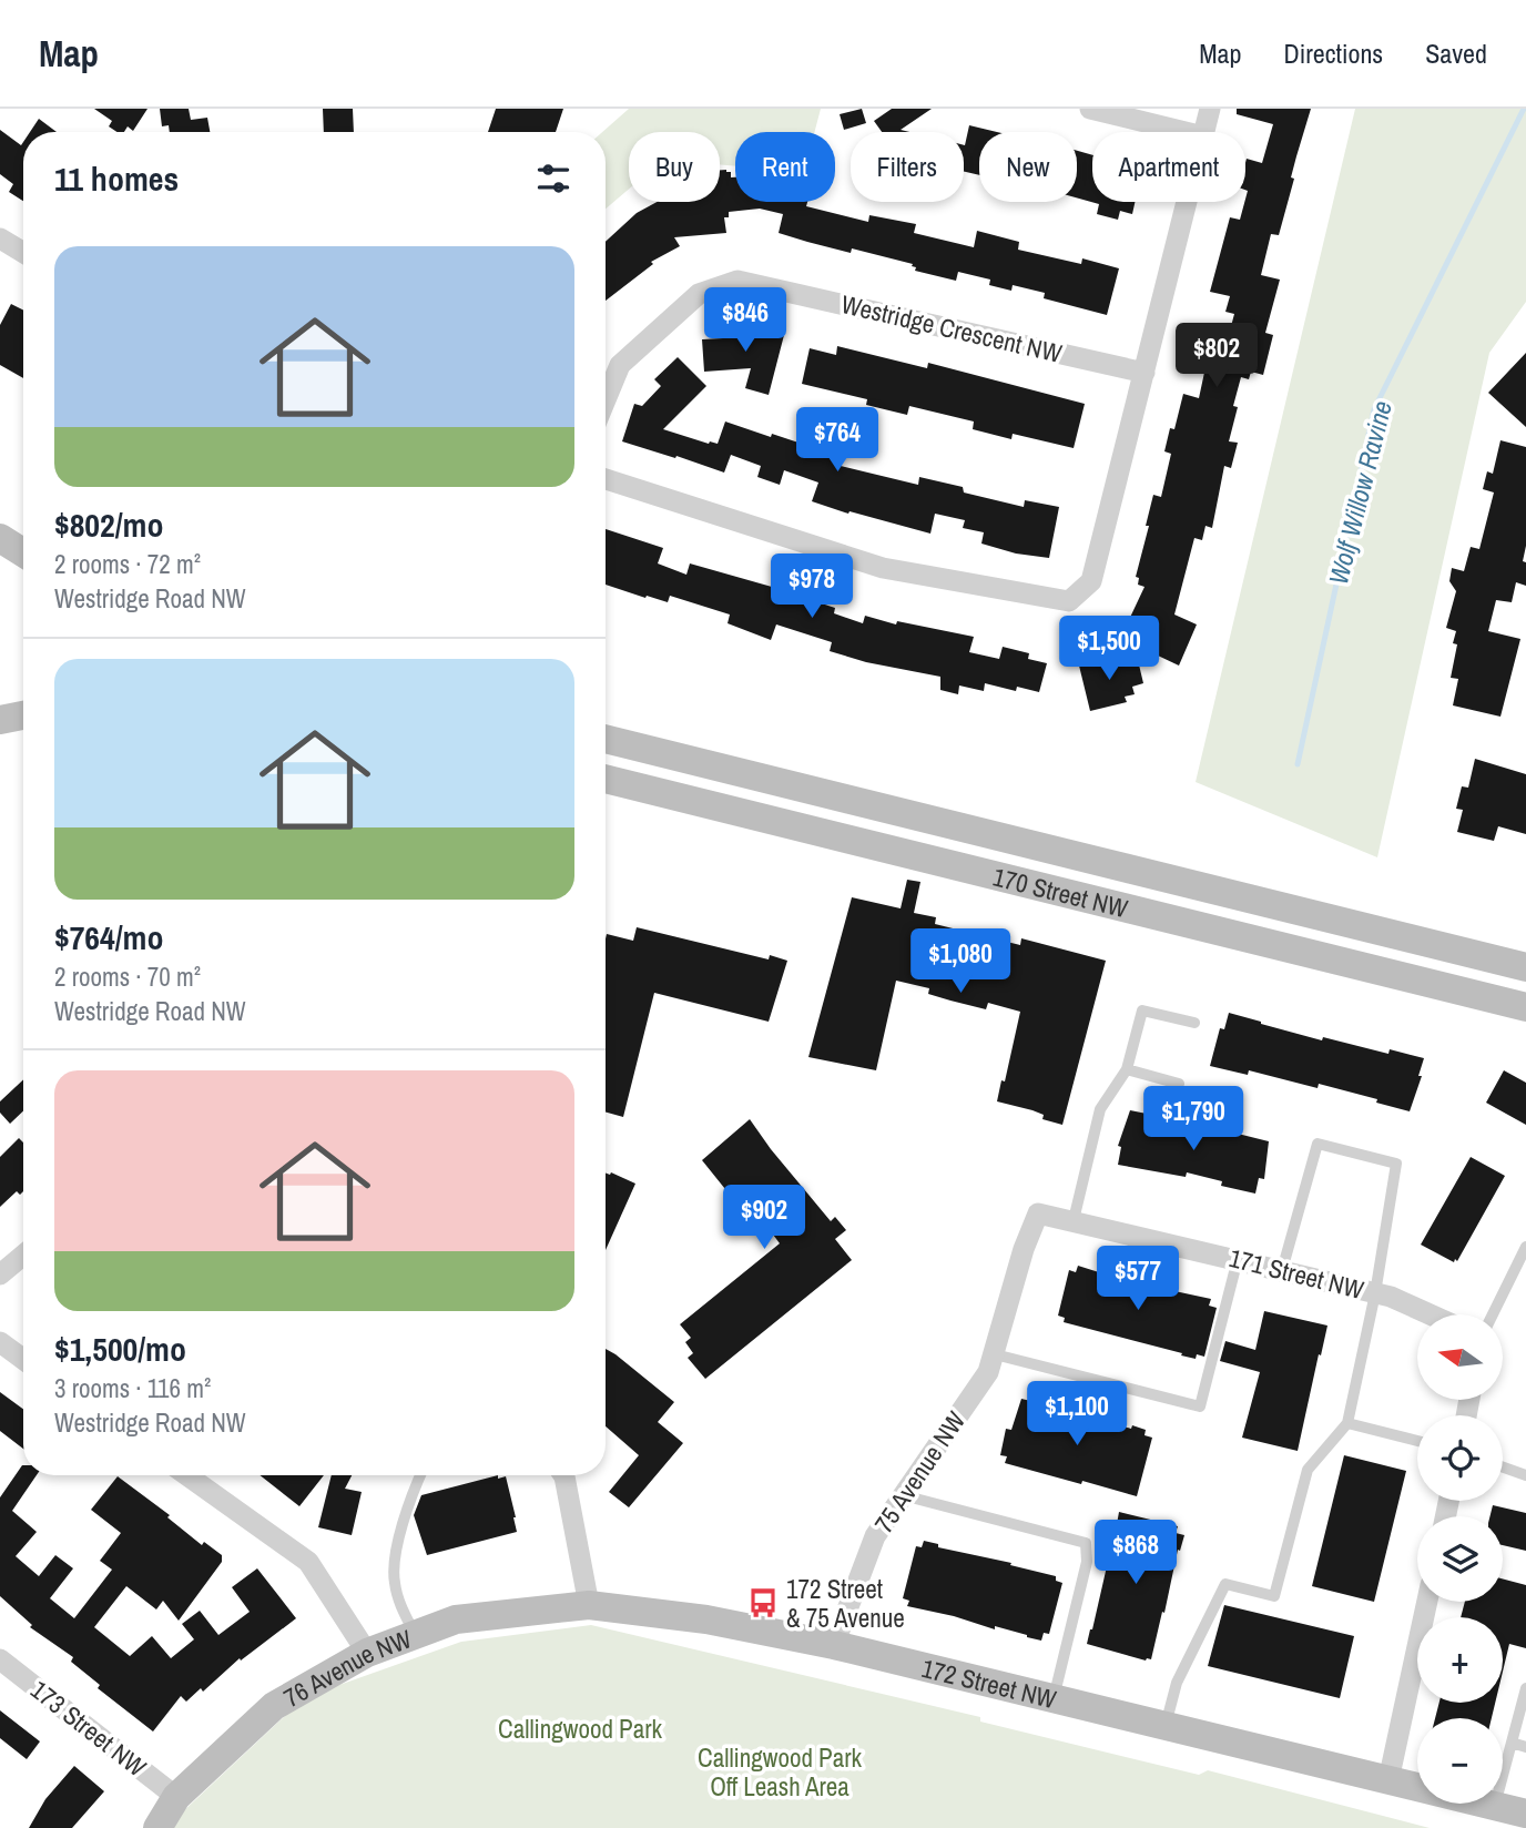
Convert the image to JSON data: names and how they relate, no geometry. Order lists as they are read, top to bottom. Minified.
{"streets":{"main road":["170 Street NW","76 Avenue NW","172 Street NW"],"street":["Westridge Crescent NW","171 Street NW","75 Avenue NW","173 Street NW"]},"crossings":[["171 Street NW","75 Avenue NW"],["75 Avenue NW","172 Street NW"],["76 Avenue NW","172 Street NW"],["76 Avenue NW","173 Street NW"]],"water":["Wolf Willow Ravine"],"parks":["Callingwood Park","Callingwood Park Off Leash Area"],"places":{"bus stop":["172 Street & 75 Avenue"]},"north":"left","page":{"header":"Map","nav":["Map","Directions","Saved"],"chip":["Buy","Rent","Filters","New","Apartment"],"heading":"11 homes","list":[{"name":"$802/mo","note":"2 rooms · 72 m² · Westridge Road NW"},{"name":"$764/mo","note":"2 rooms · 70 m² · Westridge Road NW"},{"name":"$1,500/mo","note":"3 rooms · 116 m² · Westridge Road NW"}],"price":["$846","$802","$764","$978","$1,500","$1,080","$1,790","$902","$577","$1,100","$868"],"map_buttons":["+","−"]}}
